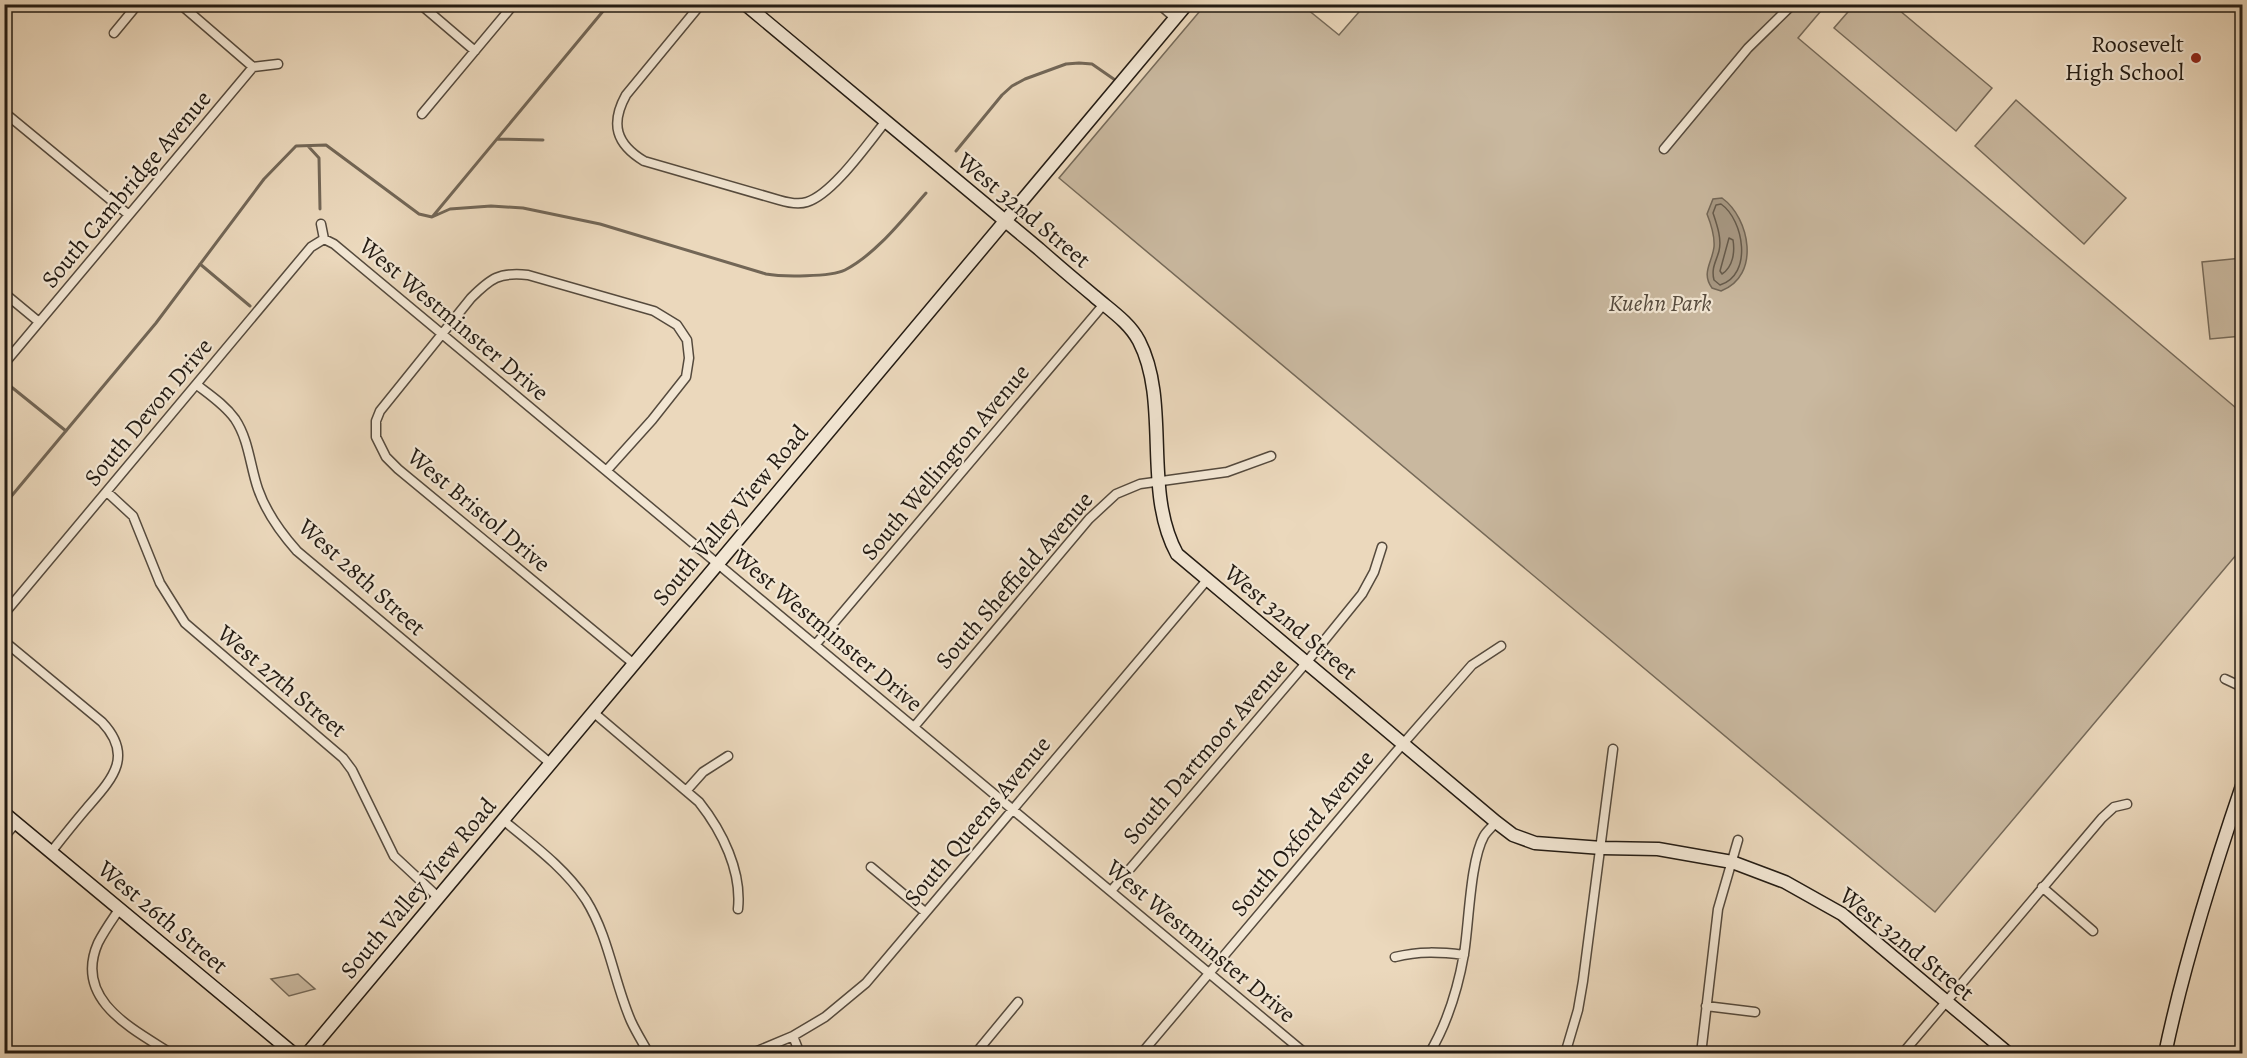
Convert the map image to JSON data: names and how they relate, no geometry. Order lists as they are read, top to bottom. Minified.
{"streets":{"street":["South Cambridge Avenue","West 32nd Street","West Westminster Drive","South Devon Drive","South Wellington Avenue","West Bristol Drive","South Valley View Road","West 28th Street","South Sheffield Avenue","West 27th Street","South Dartmoor Avenue","South Queens Avenue","South Oxford Avenue","West 26th Street"]},"crossings":[["West 32nd Street","South Wellington Avenue"],["West 32nd Street","South Valley View Road"],["West 32nd Street","South Sheffield Avenue"],["West 32nd Street","South Dartmoor Avenue"],["West 32nd Street","South Queens Avenue"],["West 32nd Street","South Oxford Avenue"],["West Westminster Drive","South Devon Drive"],["West Westminster Drive","South Wellington Avenue"],["West Westminster Drive","West Bristol Drive"],["West Westminster Drive","South Valley View Road"],["West Westminster Drive","South Sheffield Avenue"],["West Westminster Drive","South Dartmoor Avenue"],["West Westminster Drive","South Queens Avenue"],["West Westminster Drive","South Oxford Avenue"],["South Devon Drive","West 28th Street"],["South Devon Drive","West 27th Street"],["West Bristol Drive","South Valley View Road"],["South Valley View Road","West 28th Street"],["South Valley View Road","West 27th Street"]],"parks":["Kuehn Park"],"places":["Roosevelt High School"]}
